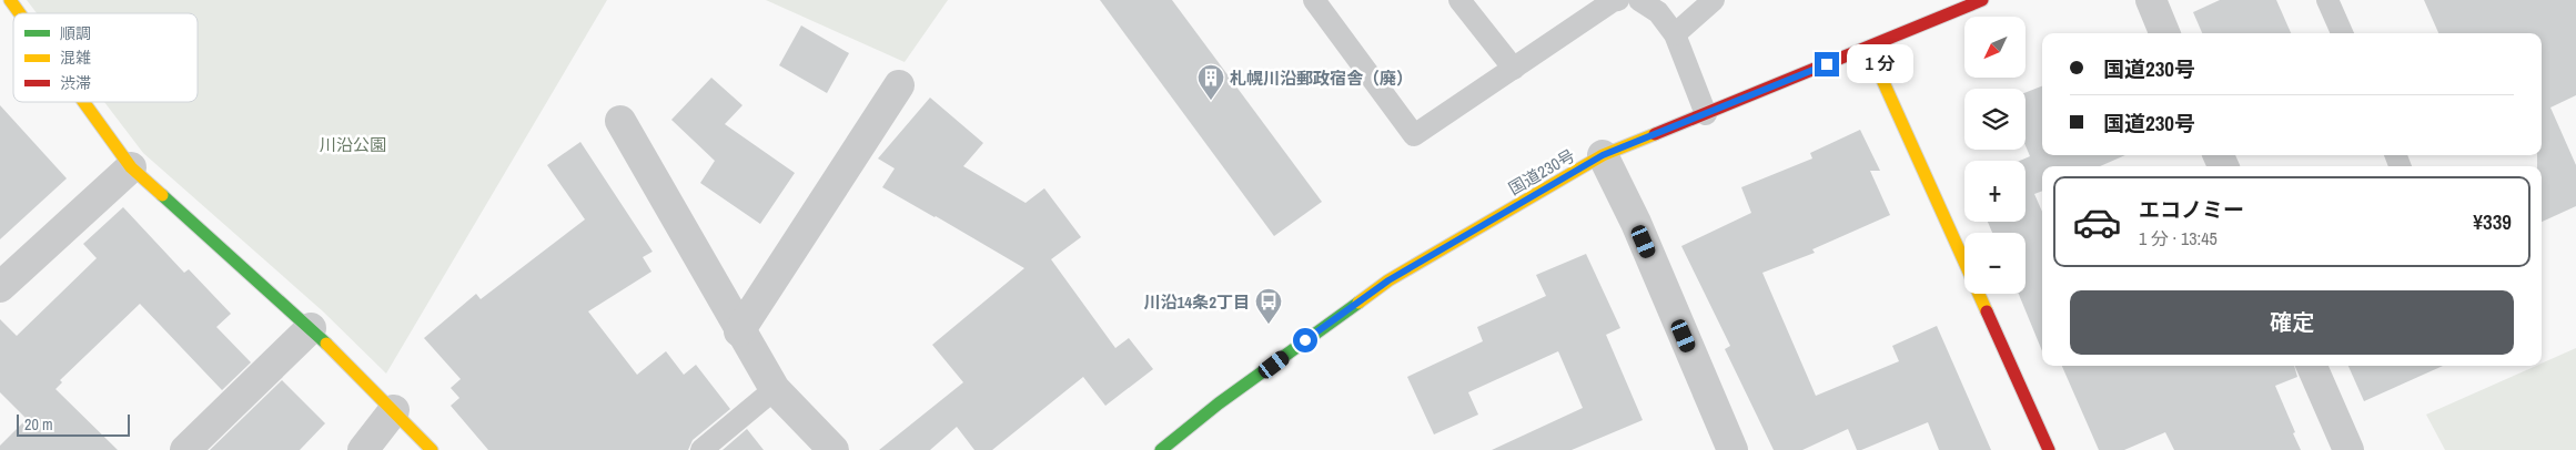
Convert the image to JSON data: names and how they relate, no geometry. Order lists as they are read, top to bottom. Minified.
{"streets":{"main road":["国道230号"]},"parks":["川沿公園"],"places":{"building":["札幌川沿郵政宿舎（廃）"],"bus stop":["川沿14条2丁目"]},"legend":["順調","混雑","渋滞"],"scale_bar":"20 m","north":"bottom left","page":{"map_buttons":["+","−"],"banner":["国道230号","国道230号"],"bubble":"1 分","list":[{"name":"エコノミー","note":"1 分 · 13:45","value":"¥339"}],"buttons":"確定","scale":"20 m"}}
